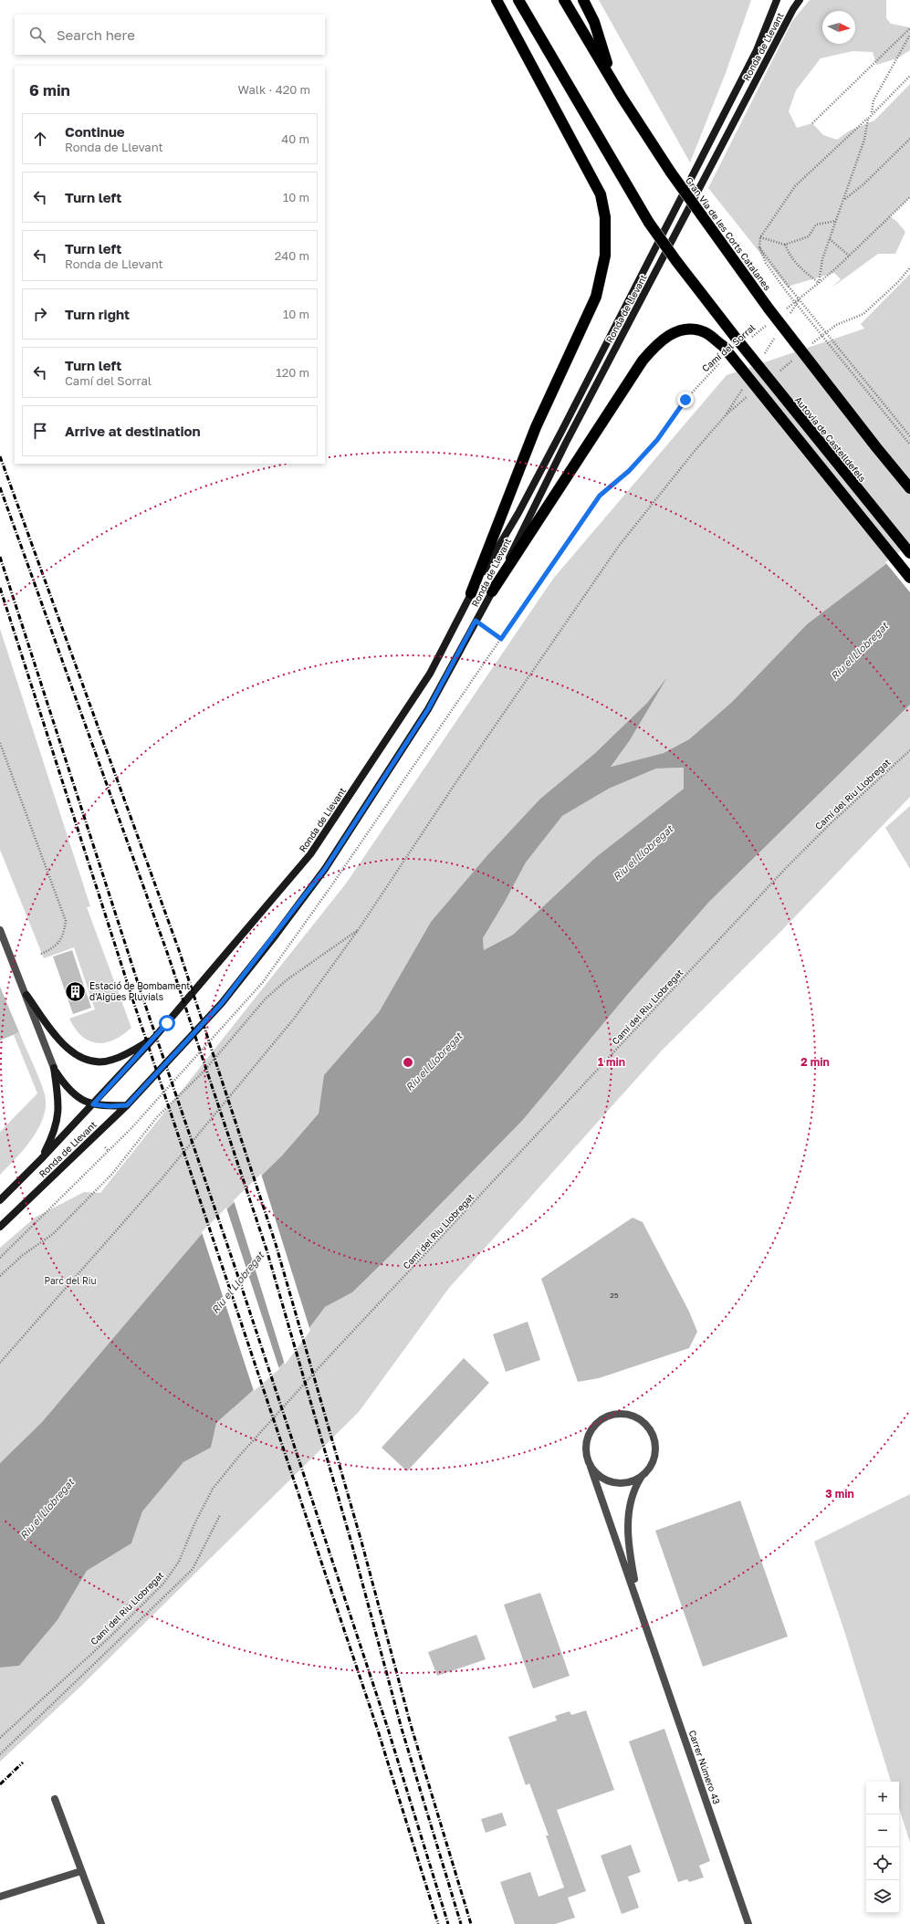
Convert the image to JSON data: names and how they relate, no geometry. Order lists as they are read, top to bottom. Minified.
{"streets":{"highway":["Gran Via de les Corts Catalanes","Autovia de Castelldefels"],"main road":["Ronda de Llevant"],"street":["Carrer Número 43"],"path":["Camí del Sorral","Camí del Riu Llobregat"]},"water":["Riu el Llobregat"],"parks":["Parc del Riu"],"places":{"building":["Estació de Bombament d'Aigües Pluvials"]},"house_numbers":["25"],"north":"right","page":{"search":"Search here","heading":["6 min","Walk · 420 m"],"list":[["Continue","Ronda de Llevant","40 m"],["Turn left","10 m"],["Turn left","Ronda de Llevant","240 m"],["Turn right","10 m"],["Turn left","Camí del Sorral","120 m"],"Arrive at destination"],"map_buttons":["+","−"]},"rings":["1 min","2 min","3 min"]}
